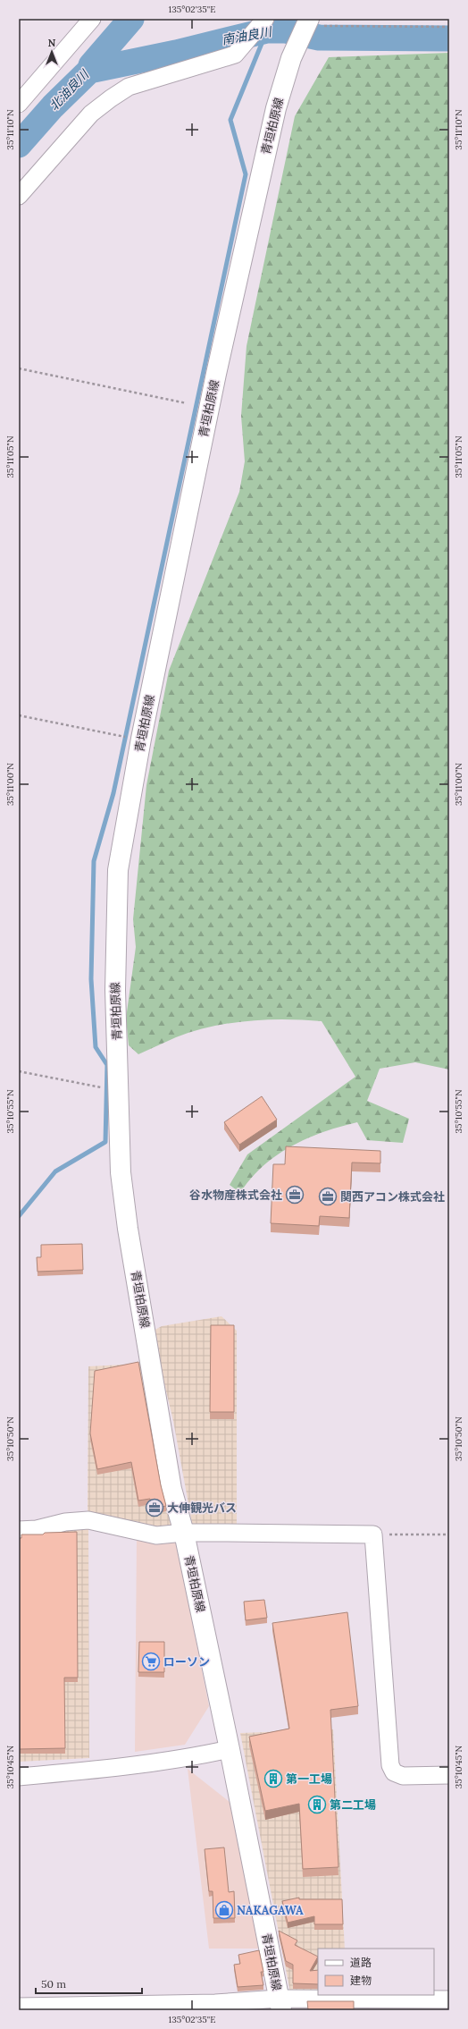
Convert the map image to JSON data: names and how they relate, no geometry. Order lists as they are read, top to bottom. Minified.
{"streets":{"main road":["青垣柏原線"]},"water":["南油良川","北油良川"],"places":{"office":["谷水物産株式会社","関西アコン株式会社","大伸観光バス"],"supermarket":["ローソン"],"building":["第一工場","第二工場"],"shop":["NAKAGAWA"]},"legend":["道路","建物"],"scale_bar":"50 m","north":"top","coordinates":["135°02'35\"E","35°11'10\"N","35°11'05\"N","35°11'00\"N","35°10'55\"N","35°10'50\"N","35°10'45\"N"]}
